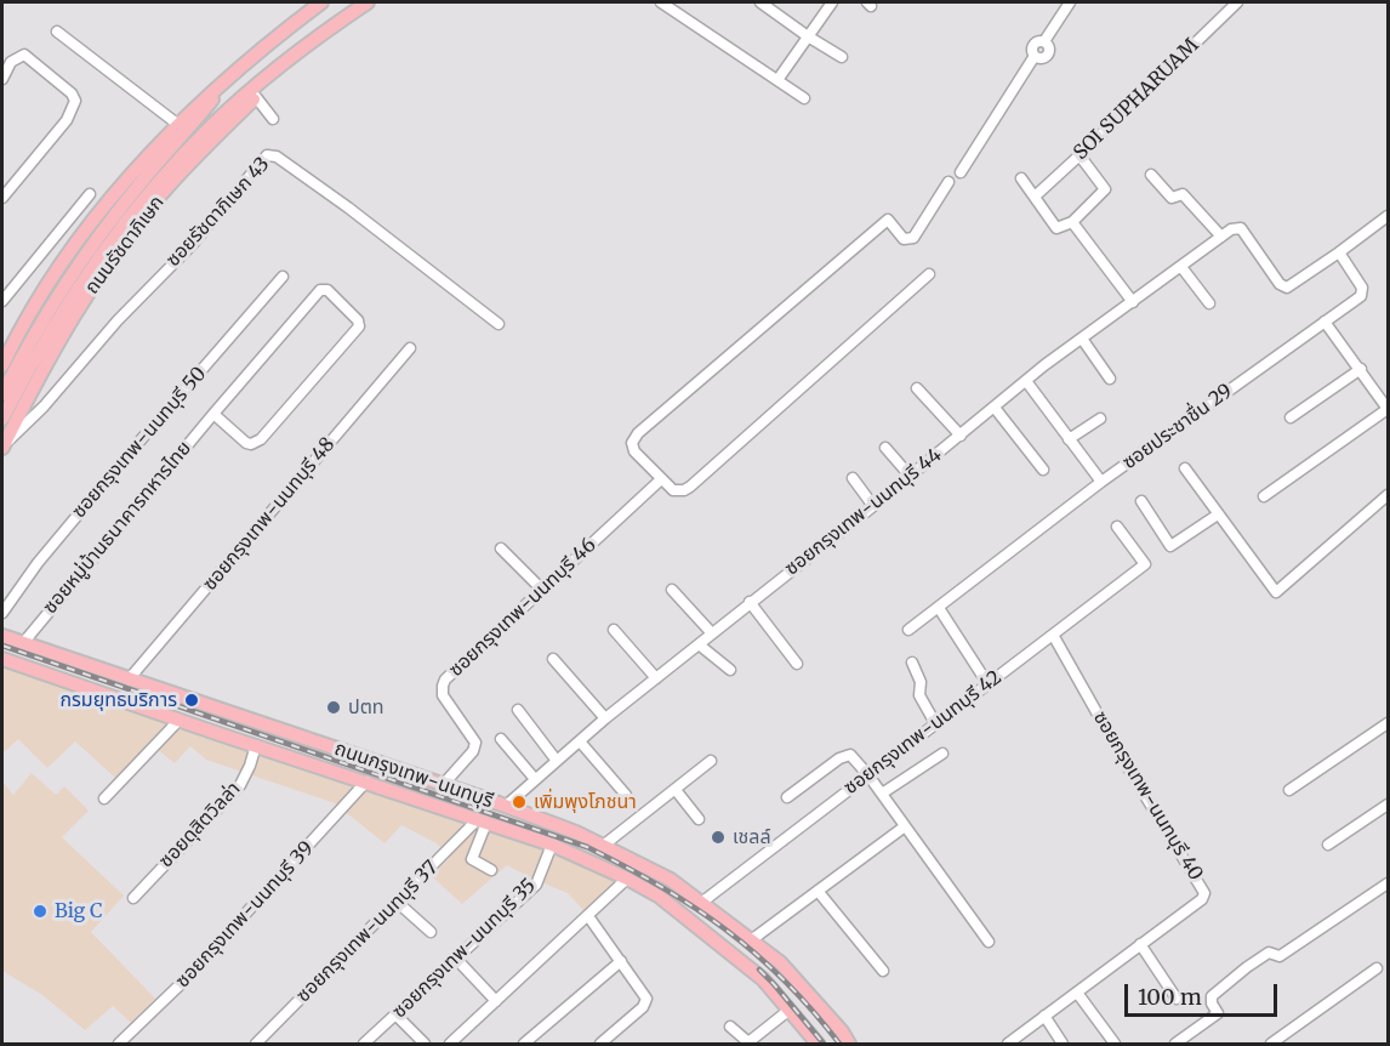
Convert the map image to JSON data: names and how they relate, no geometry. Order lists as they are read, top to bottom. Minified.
{"streets":{"main road":["ถนนรัชดาภิเษก","ถนนกรุงเทพ-นนทบุรี"],"street":["SOI SUPHARUAM","ซอยรัชดาภิเษก 43","ซอยประชาชื่น 29","ซอยกรุงเทพ-นนทบุรี 50","ซอยกรุงเทพ-นนทบุรี 44","ซอยกรุงเทพ-นนทบุรี 48","ซอยหมู่บ้านธนาคารทหารไทย","ซอยกรุงเทพ-นนทบุรี 46","ซอยกรุงเทพ-นนทบุรี 42","ซอยกรุงเทพ-นนทบุรี 40","ซอยดุสิตวิลล่า","ซอยกรุงเทพ-นนทบุรี 39","ซอยกรุงเทพ-นนทบุรี 37","ซอยกรุงเทพ-นนทบุรี 35"]},"crossings":[["ซอยรัชดาภิเษก 43","ถนนรัชดาภิเษก"],["ซอยประชาชื่น 29","ซอยกรุงเทพ-นนทบุรี 44"],["ซอยกรุงเทพ-นนทบุรี 44","ถนนกรุงเทพ-นนทบุรี"],["ซอยกรุงเทพ-นนทบุรี 48","ถนนกรุงเทพ-นนทบุรี"],["ซอยหมู่บ้านธนาคารทหารไทย","ถนนกรุงเทพ-นนทบุรี"],["ซอยกรุงเทพ-นนทบุรี 46","ถนนกรุงเทพ-นนทบุรี"],["ซอยกรุงเทพ-นนทบุรี 42","ถนนกรุงเทพ-นนทบุรี"],["ซอยกรุงเทพ-นนทบุรี 42","ซอยกรุงเทพ-นนทบุรี 40"],["ถนนกรุงเทพ-นนทบุรี","ซอยดุสิตวิลล่า"],["ถนนกรุงเทพ-นนทบุรี","ซอยกรุงเทพ-นนทบุรี 39"],["ถนนกรุงเทพ-นนทบุรี","ซอยกรุงเทพ-นนทบุรี 37"],["ถนนกรุงเทพ-นนทบุรี","ซอยกรุงเทพ-นนทบุรี 35"]],"places":["กรมยุทธบริการ","ปตท","เพิ่มพุงโภชนา","เชลล์","Big C"],"scale_bar":"100 m"}
